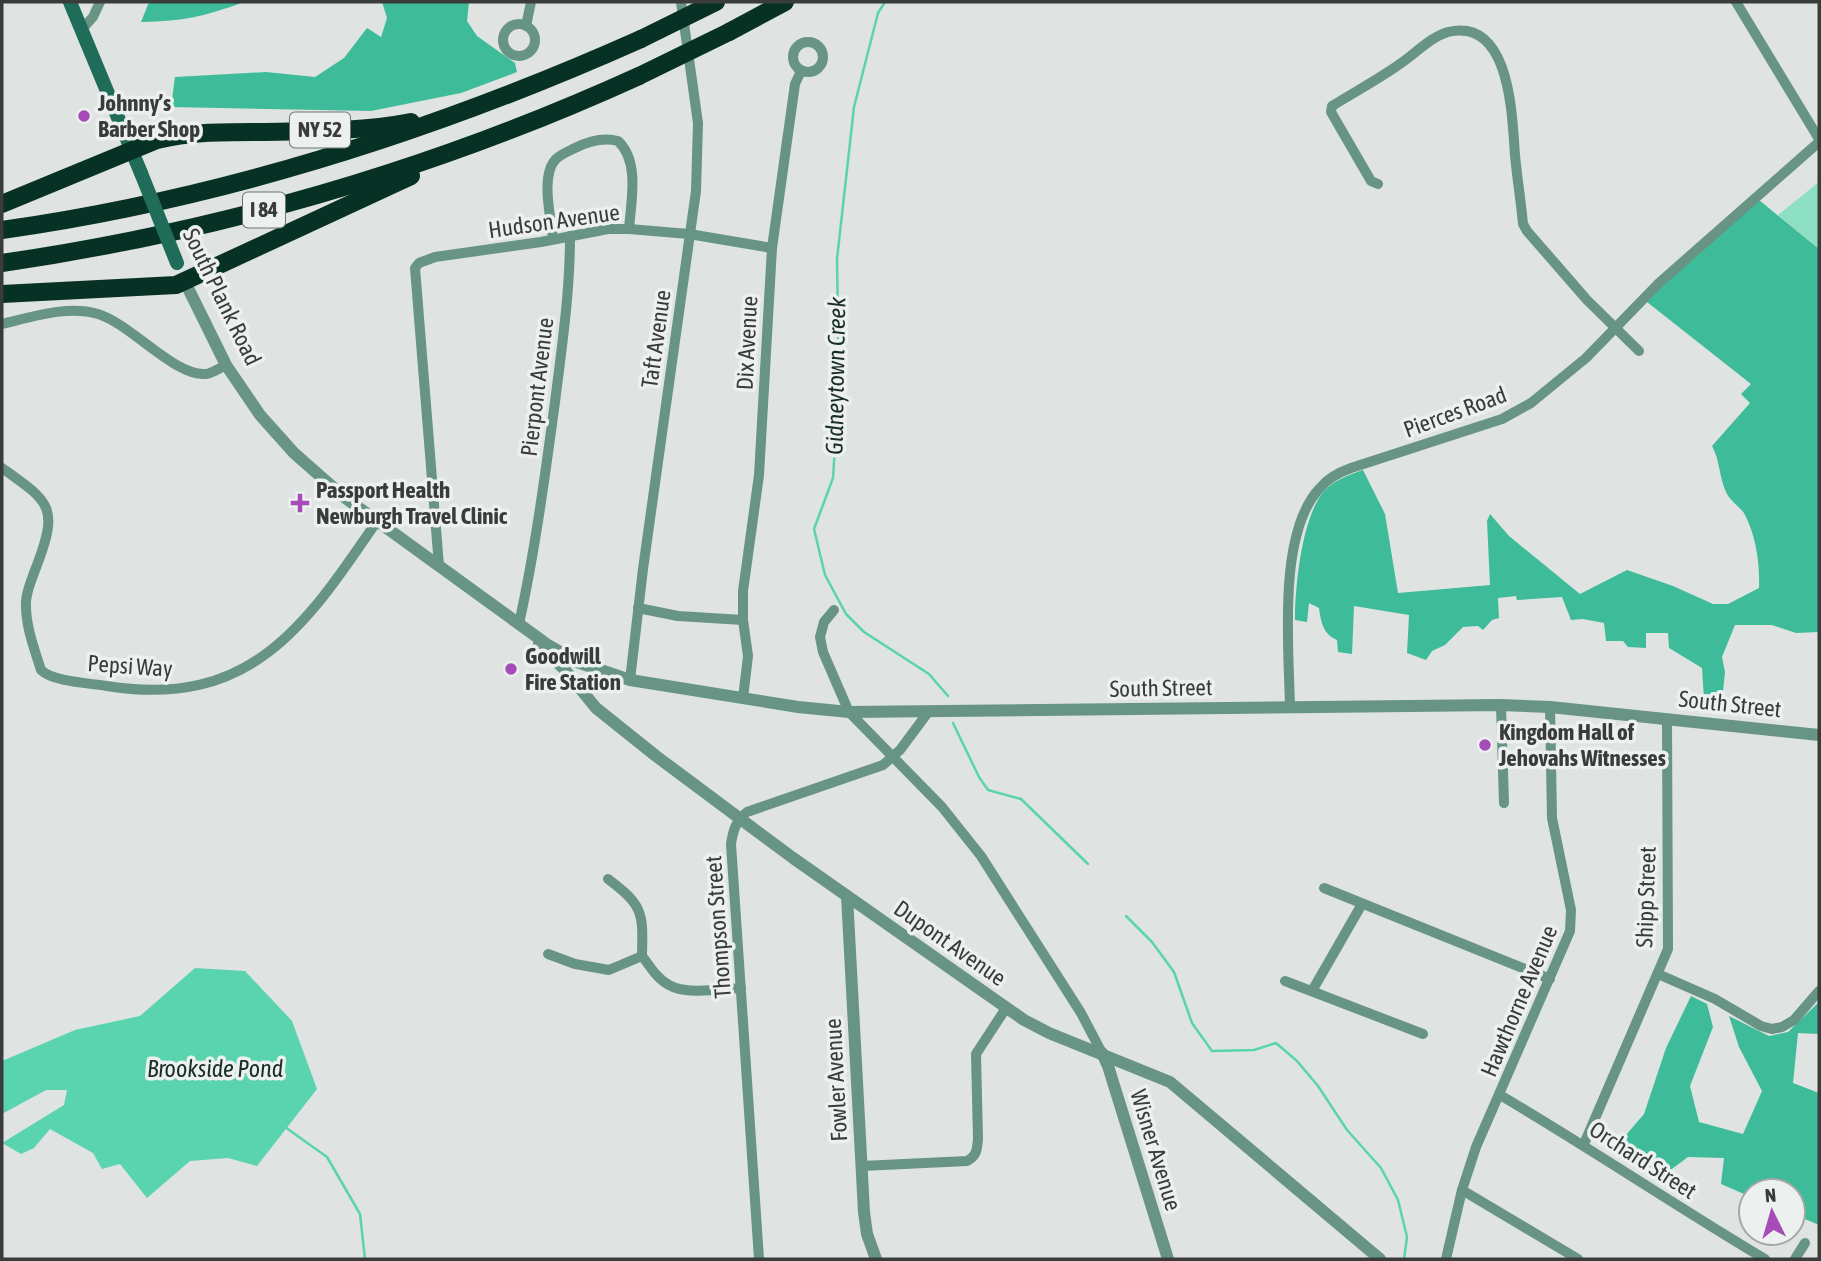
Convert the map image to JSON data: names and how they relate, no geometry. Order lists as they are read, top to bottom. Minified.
{"streets":{"highway":["NY 52","I 84"],"main road":["South Plank Road"],"street":["Hudson Avenue","Taft Avenue","Dix Avenue","Pierpont Avenue","Pierces Road","Pepsi Way","South Street","Shipp Street","Thompson Street","Dupont Avenue","Hawthorne Avenue","Fowler Avenue","Wisner Avenue","Orchard Street"]},"crossings":[["NY 52","I 84"],["NY 52","South Plank Road"],["Hudson Avenue","South Plank Road"],["Hudson Avenue","Taft Avenue"],["Hudson Avenue","Dix Avenue"],["Hudson Avenue","Pierpont Avenue"],["South Plank Road","Pierpont Avenue"],["South Plank Road","Pepsi Way"],["South Plank Road","South Street"],["South Plank Road","Dupont Avenue"],["Taft Avenue","South Street"],["Dix Avenue","South Street"],["Pierpont Avenue","South Street"],["Pierpont Avenue","Dupont Avenue"],["Pierces Road","South Street"],["South Street","Shipp Street"],["South Street","Dupont Avenue"],["South Street","Hawthorne Avenue"],["Shipp Street","Orchard Street"],["Thompson Street","Dupont Avenue"],["Dupont Avenue","Fowler Avenue"],["Dupont Avenue","Wisner Avenue"],["Hawthorne Avenue","Orchard Street"]],"water":["Gidneytown Creek","Brookside Pond"],"places":{"other":["Johnny’s Barber Shop","Goodwill Fire Station","Kingdom Hall of Jehovahs Witnesses"],"health":["Passport Health Newburgh Travel Clinic"]},"north":"top"}
